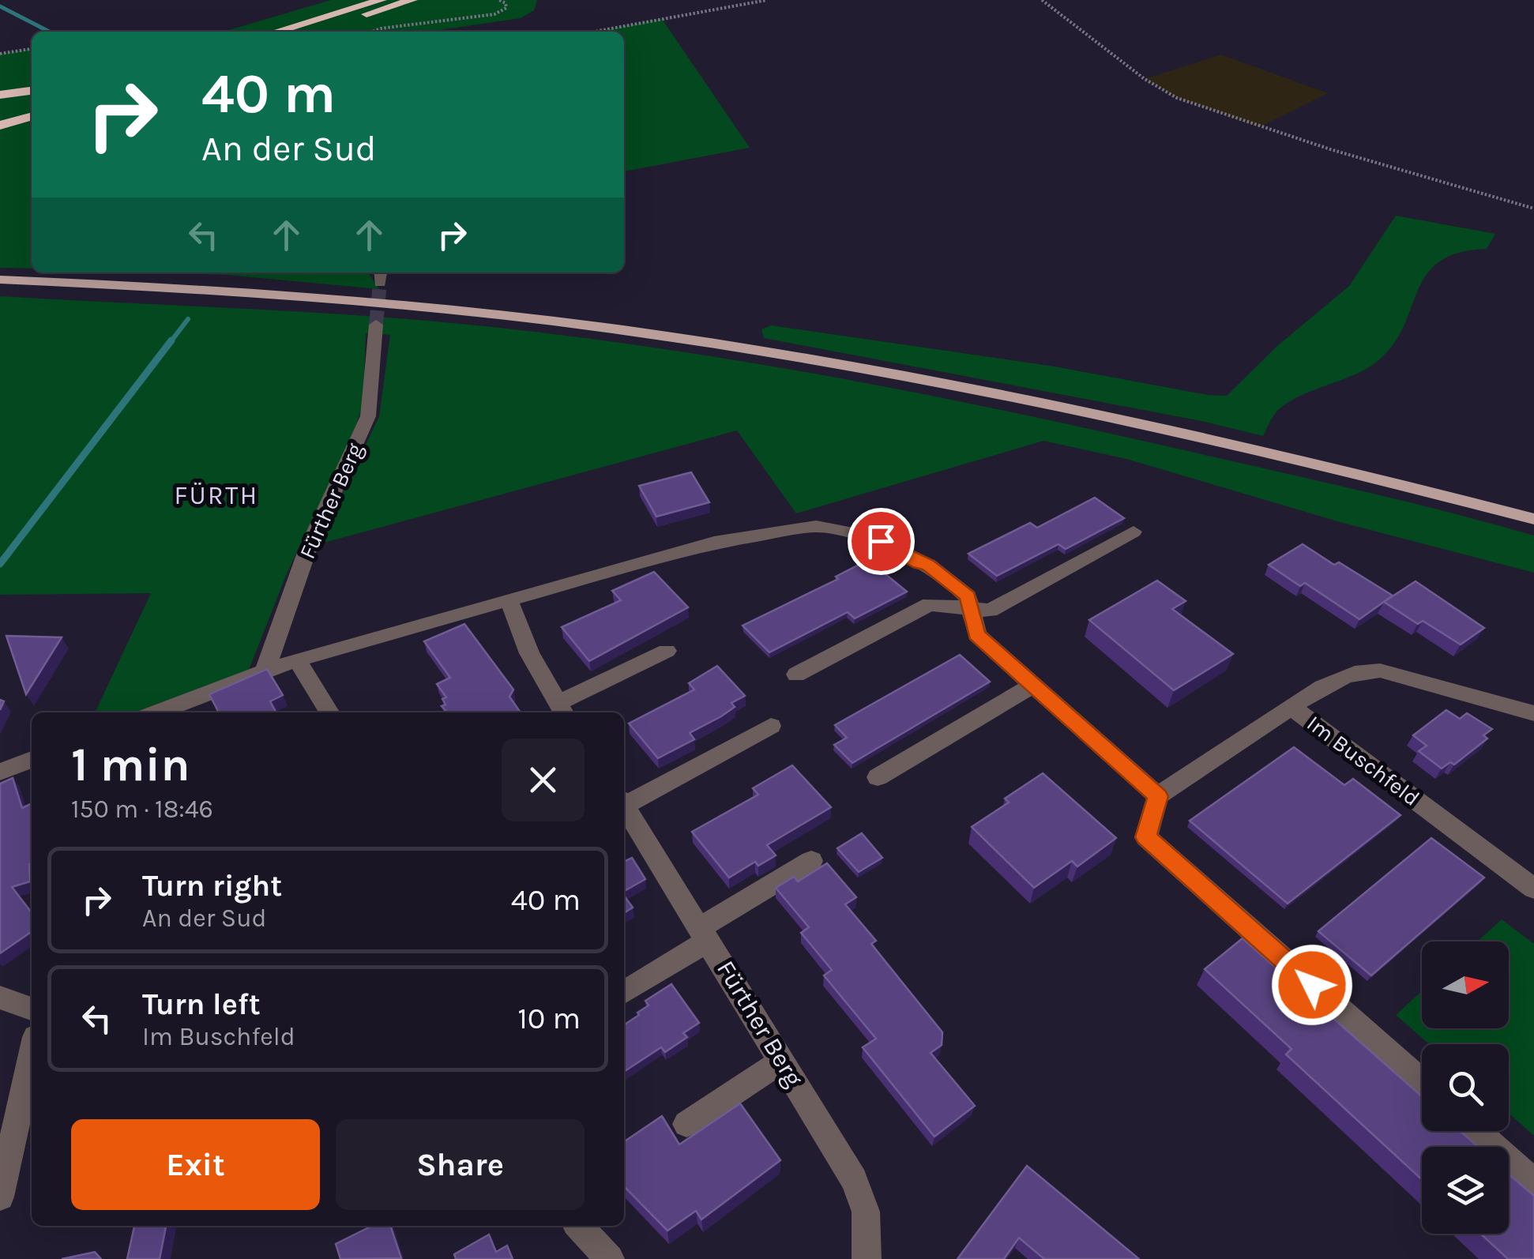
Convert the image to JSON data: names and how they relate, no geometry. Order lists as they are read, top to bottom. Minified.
{"streets":{"street":["Fürther Berg","Im Buschfeld"]},"districts":["FÜRTH"],"north":"right","page":{"turn":["40 m","An der Sud"],"heading":["1 min","150 m · 18:46"],"list":[{"name":"Turn right","note":"An der Sud","value":"40 m"},{"name":"Turn left","note":"Im Buschfeld","value":"10 m"}],"buttons":["Exit","Share"]}}
